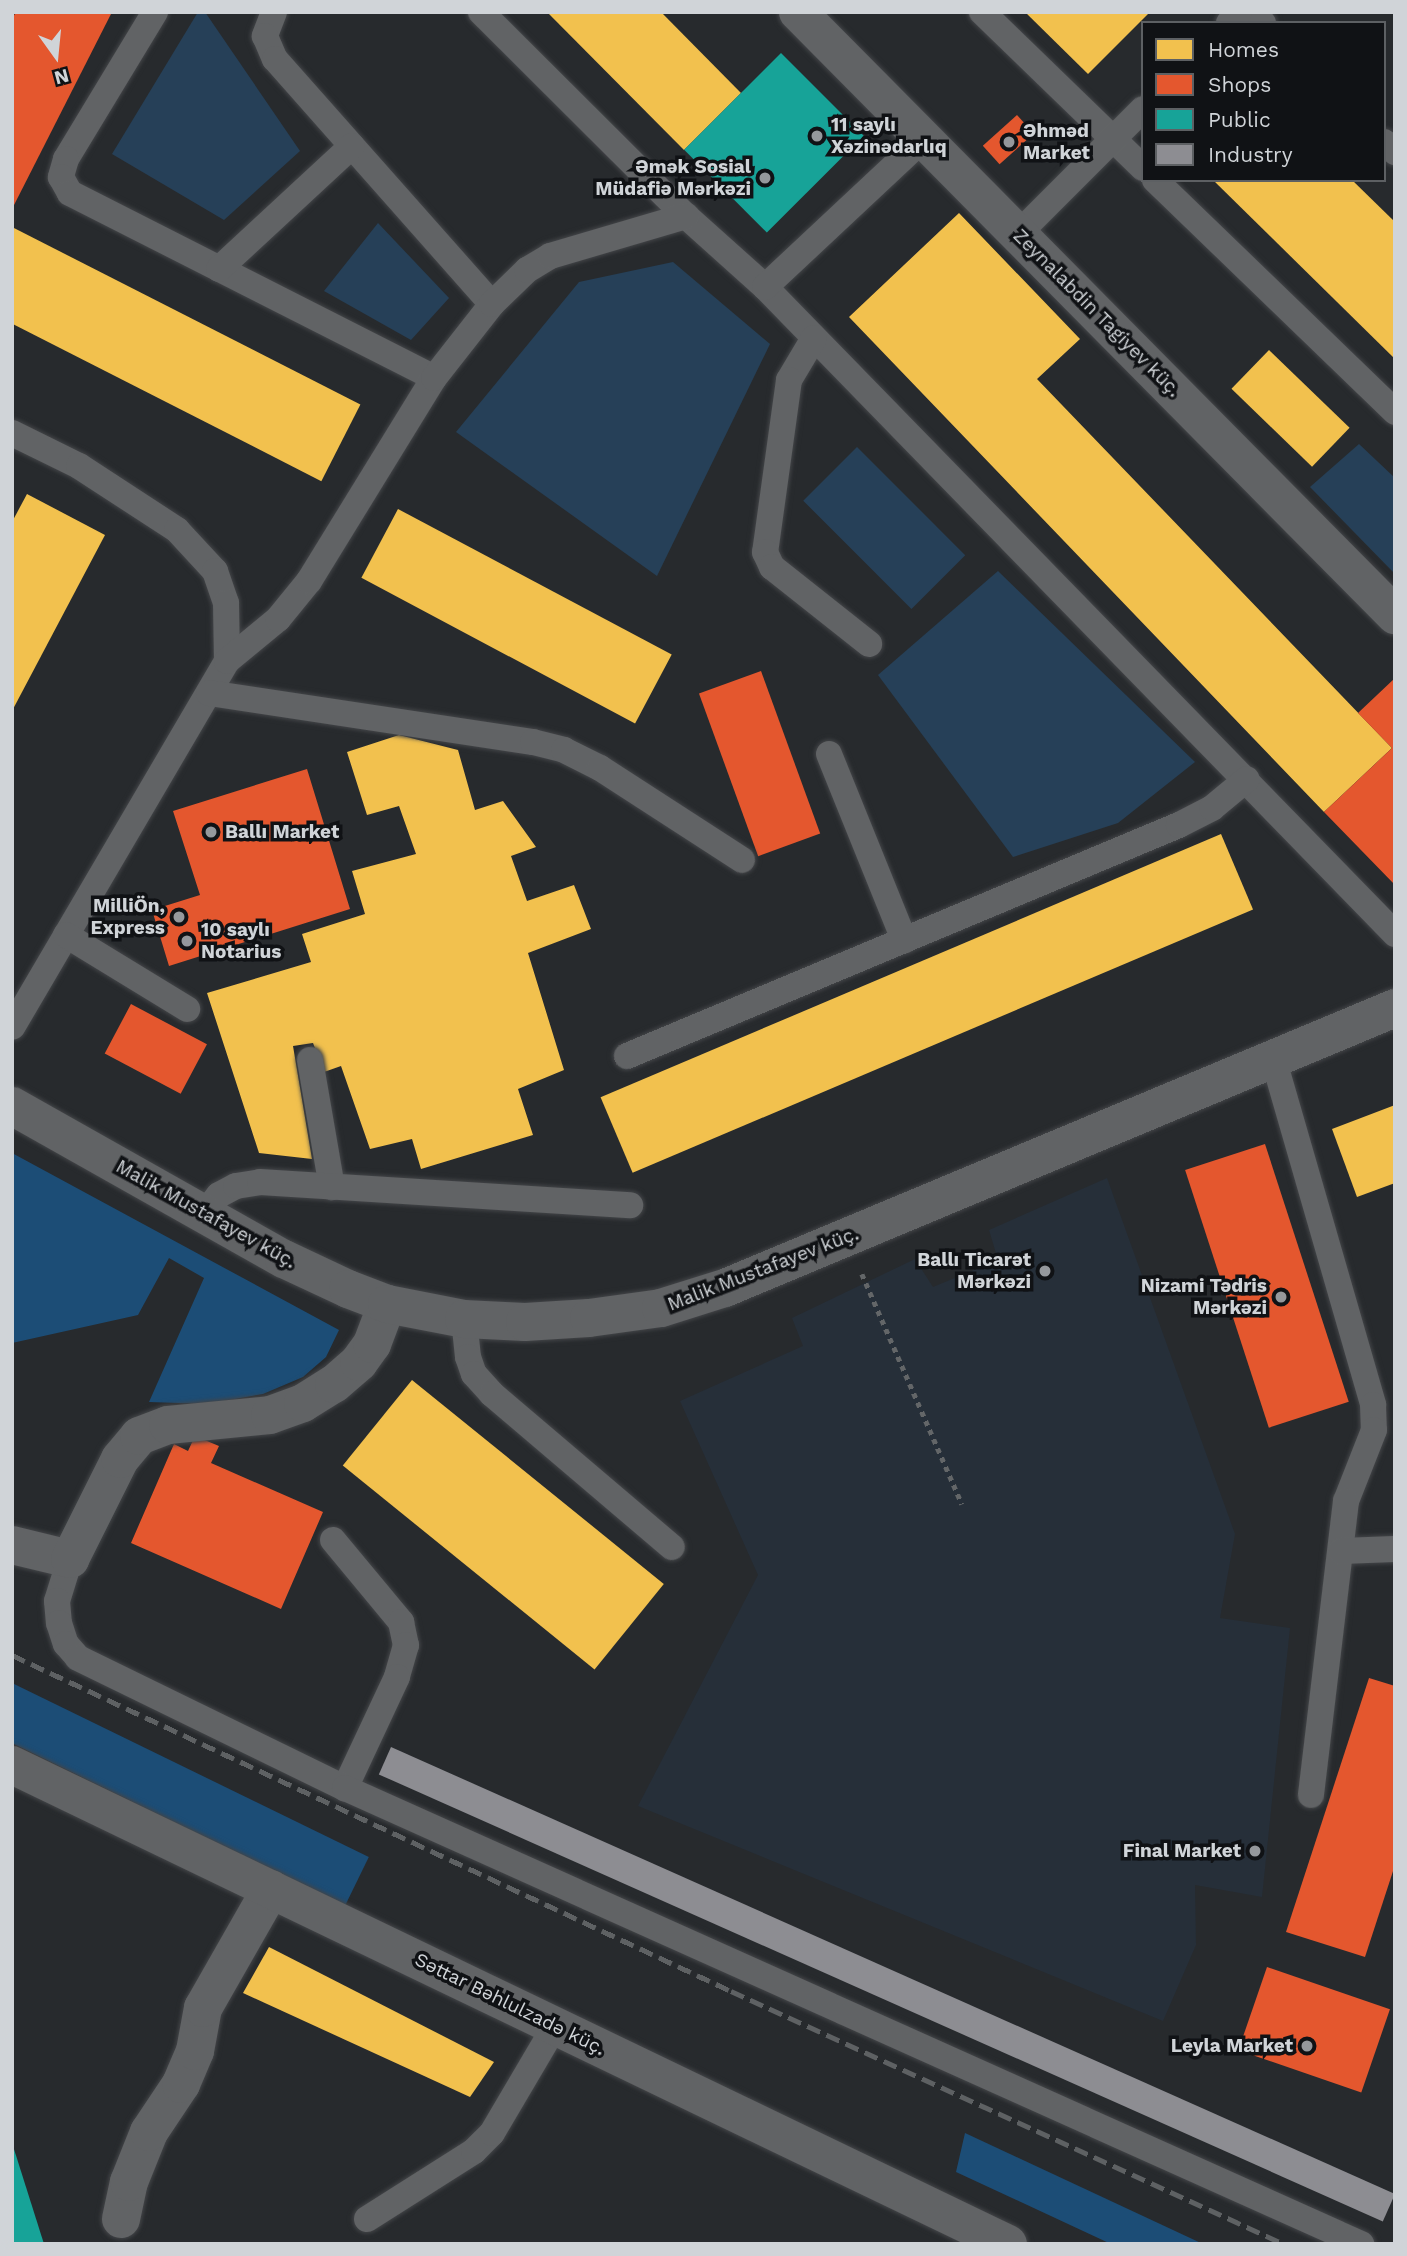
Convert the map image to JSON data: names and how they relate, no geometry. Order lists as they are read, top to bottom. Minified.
{"streets":{"street":["Zeynalabdin Tagiyev küç.","Malik Mustafayev küç.","Səttar Bəhlulzadə küç."]},"places":["11 saylı Xəzinədarlıq","Əhməd Market","Əmək Sosial Müdafiə Mərkəzi","Ballı Market","MilliÖn, Express","10 saylı Notarius","Ballı Ticarət Mərkəzi","Nizami Tədris Mərkəzi","Final Market","Leyla Market"],"legend":["Homes","Shops","Public","Industry"],"north":"bottom"}
